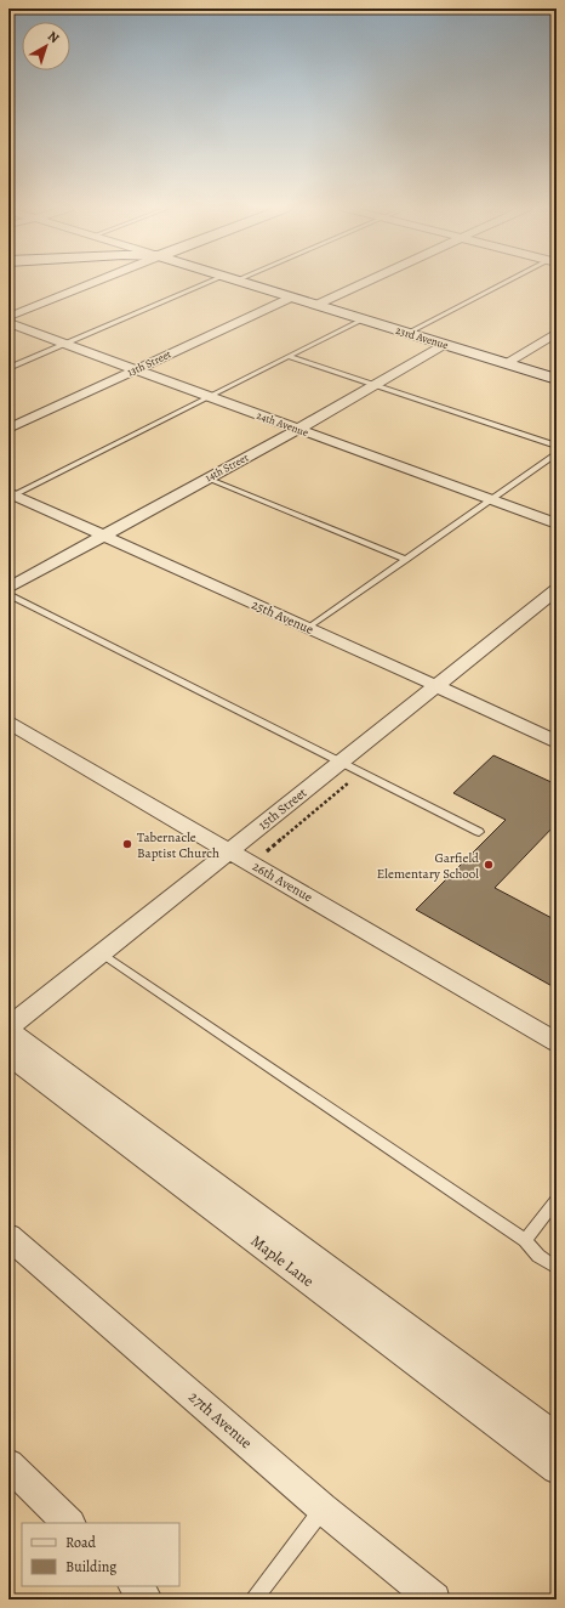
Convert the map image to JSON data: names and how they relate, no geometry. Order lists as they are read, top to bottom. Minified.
{"streets":{"street":["23rd Avenue","13th Street","24th Avenue","14th Street","25th Avenue","15th Street","26th Avenue","Maple Lane","27th Avenue"]},"crossings":[["23rd Avenue","13th Street"],["23rd Avenue","14th Street"],["13th Street","24th Avenue"],["24th Avenue","14th Street"],["14th Street","25th Avenue"],["25th Avenue","15th Street"],["15th Street","26th Avenue"],["15th Street","Maple Lane"]],"places":["Tabernacle Baptist Church","Garfield Elementary School"],"legend":["Road","Building"],"north":"top right"}
